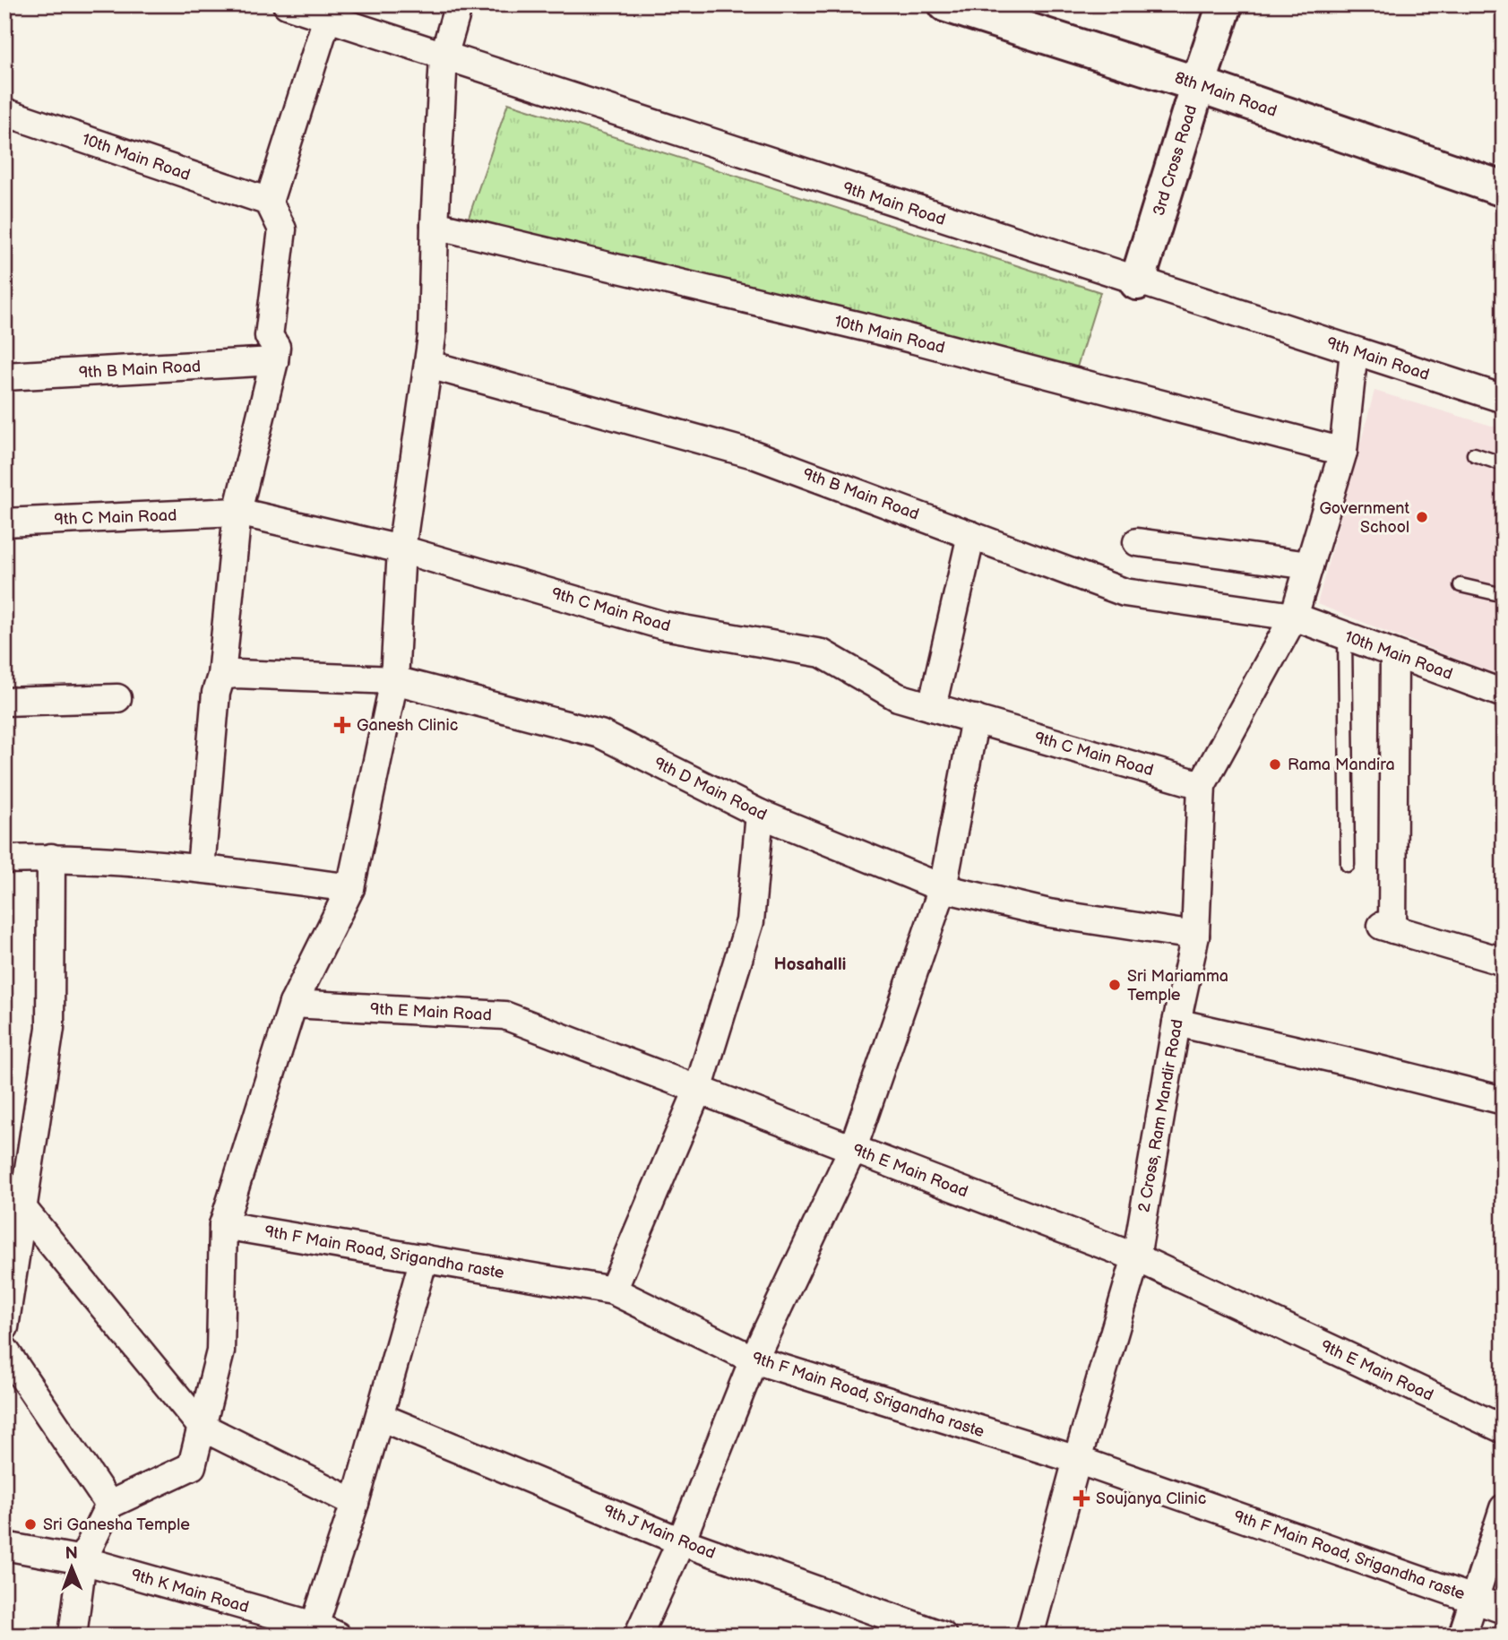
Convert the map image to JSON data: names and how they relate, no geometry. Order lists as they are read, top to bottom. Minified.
{"streets":{"street":["8th Main Road","10th Main Road","3rd Cross Road","9th Main Road","9th B Main Road","9th C Main Road","9th D Main Road","9th E Main Road","2 Cross, Ram Mandir Road","9th F Main Road, Srigandha raste","9th J Main Road","9th K Main Road"]},"crossings":[["8th Main Road","3rd Cross Road"],["10th Main Road","9th B Main Road"],["10th Main Road","2 Cross, Ram Mandir Road"],["3rd Cross Road","9th Main Road"],["9th Main Road","2 Cross, Ram Mandir Road"],["9th B Main Road","2 Cross, Ram Mandir Road"],["9th C Main Road","2 Cross, Ram Mandir Road"],["9th D Main Road","2 Cross, Ram Mandir Road"],["9th E Main Road","2 Cross, Ram Mandir Road"],["2 Cross, Ram Mandir Road","9th F Main Road, Srigandha raste"]],"districts":["Hosahalli"],"places":{"other":["Government School","Rama Mandira","Sri Mariamma Temple","Sri Ganesha Temple"],"health":["Ganesh Clinic","Soujanya Clinic"]},"north":"top"}
